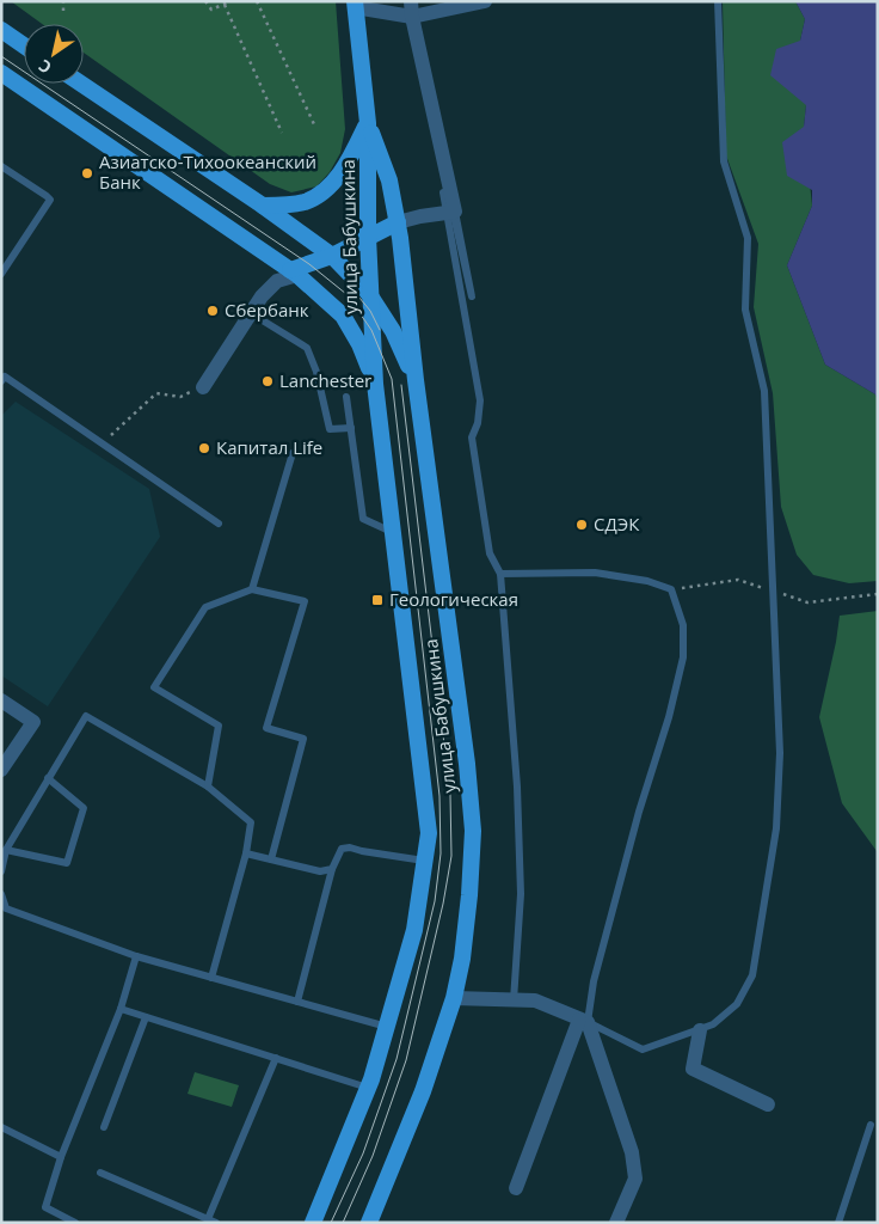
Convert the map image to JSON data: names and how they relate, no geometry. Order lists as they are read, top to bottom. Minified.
{"streets":{"main road":["улица Бабушкина"]},"places":{"other":["Азиатско-Тихоокеанский Банк","Сбербанк","Lanchester","Капитал Life","СДЭК"],"transit":["Геологическая"]},"north":"bottom left"}
